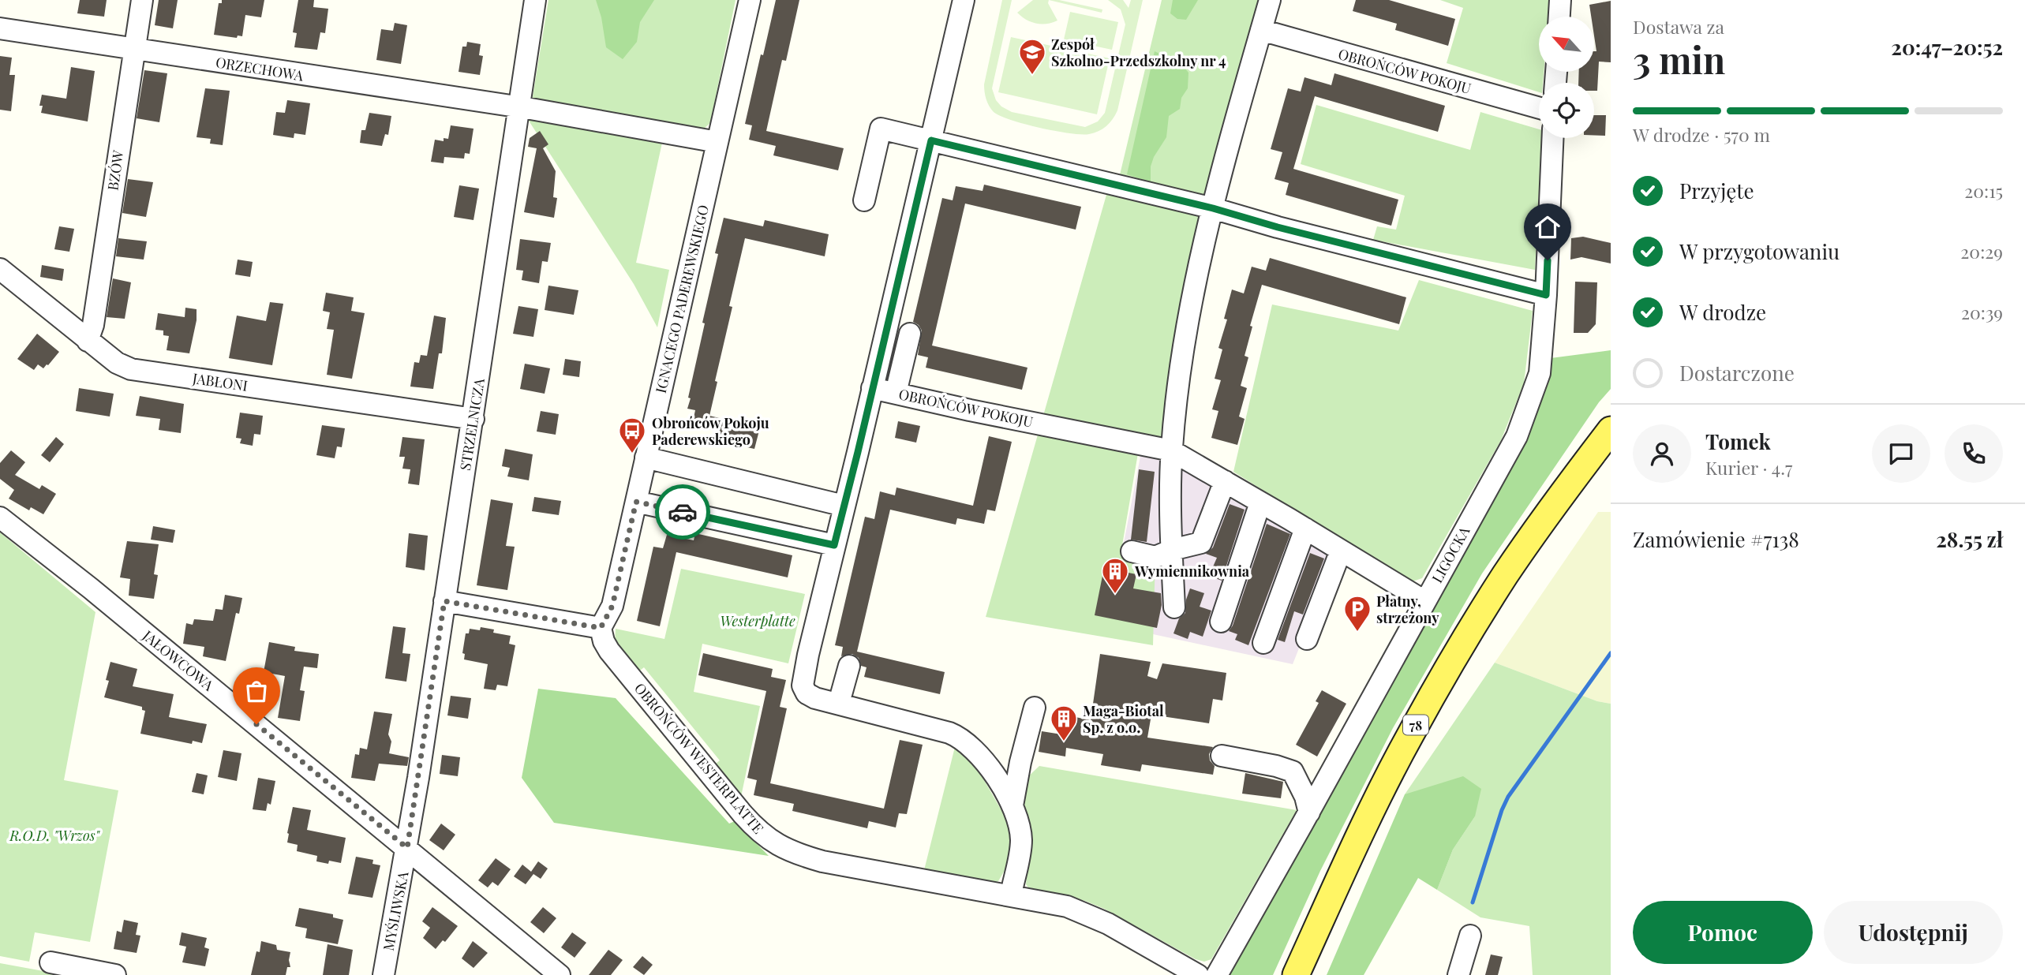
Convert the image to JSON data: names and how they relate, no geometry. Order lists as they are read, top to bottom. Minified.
{"streets":{"main road":["78"],"street":["ORZECHOWA","OBROŃCÓW POKOJU","BZÓW","IGNACEGO PADEREWSKIEGO","JABŁONI","STRZELNICZA","LIGOCKA","JAŁOWCOWA","OBROŃCÓW WESTERPLATTE","MYŚLIWSKA"]},"crossings":[["ORZECHOWA","BZÓW"],["ORZECHOWA","IGNACEGO PADEREWSKIEGO"],["ORZECHOWA","STRZELNICZA"],["OBROŃCÓW POKOJU","LIGOCKA"],["BZÓW","JABŁONI"],["IGNACEGO PADEREWSKIEGO","OBROŃCÓW WESTERPLATTE"],["JABŁONI","STRZELNICZA"],["STRZELNICZA","JAŁOWCOWA"],["STRZELNICZA","MYŚLIWSKA"],["JAŁOWCOWA","MYŚLIWSKA"]],"parks":["Westerplatte","R.O.D. \"Wrzos\""],"places":{"school or university":["Zespół Szkolno-Przedszkolny nr 4"],"bus stop":["Obrońców Pokoju Paderewskiego"],"building":["Wymiennikownia","Maga-Biotal Sp. z o.o."],"parking":["Płatny, strzeżony"]},"north":"top left","page":{"heading":["3 min","Dostawa za","20:47–20:52"],"panel":["Tomek","Kurier · 4.7","Zamówienie #7138","28.55 zł"],"bar":"W drodze · 570 m","list":[["Przyjęte","20:15"],["W przygotowaniu","20:29"],["W drodze","20:39"],"Dostarczone"],"buttons":["Pomoc","Udostępnij"]}}
